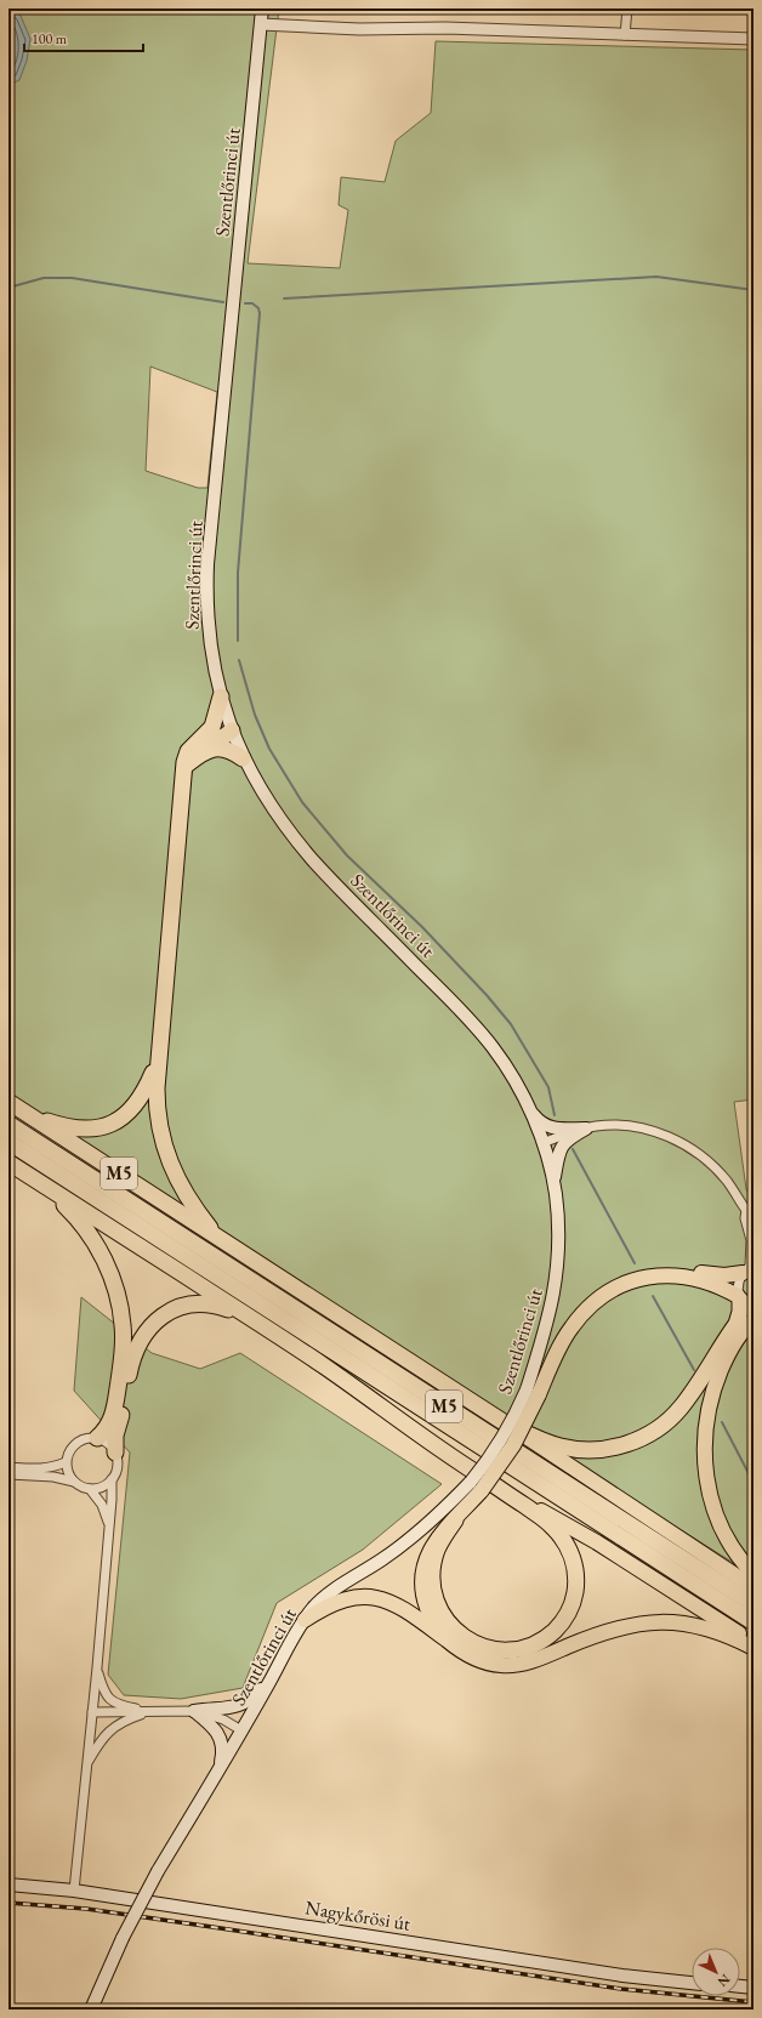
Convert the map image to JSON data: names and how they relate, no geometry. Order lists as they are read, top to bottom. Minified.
{"streets":{"highway":["M5"],"main road":["Szentlőrinci út","Nagykőrösi út"]},"scale_bar":"100 m","north":"bottom right"}
